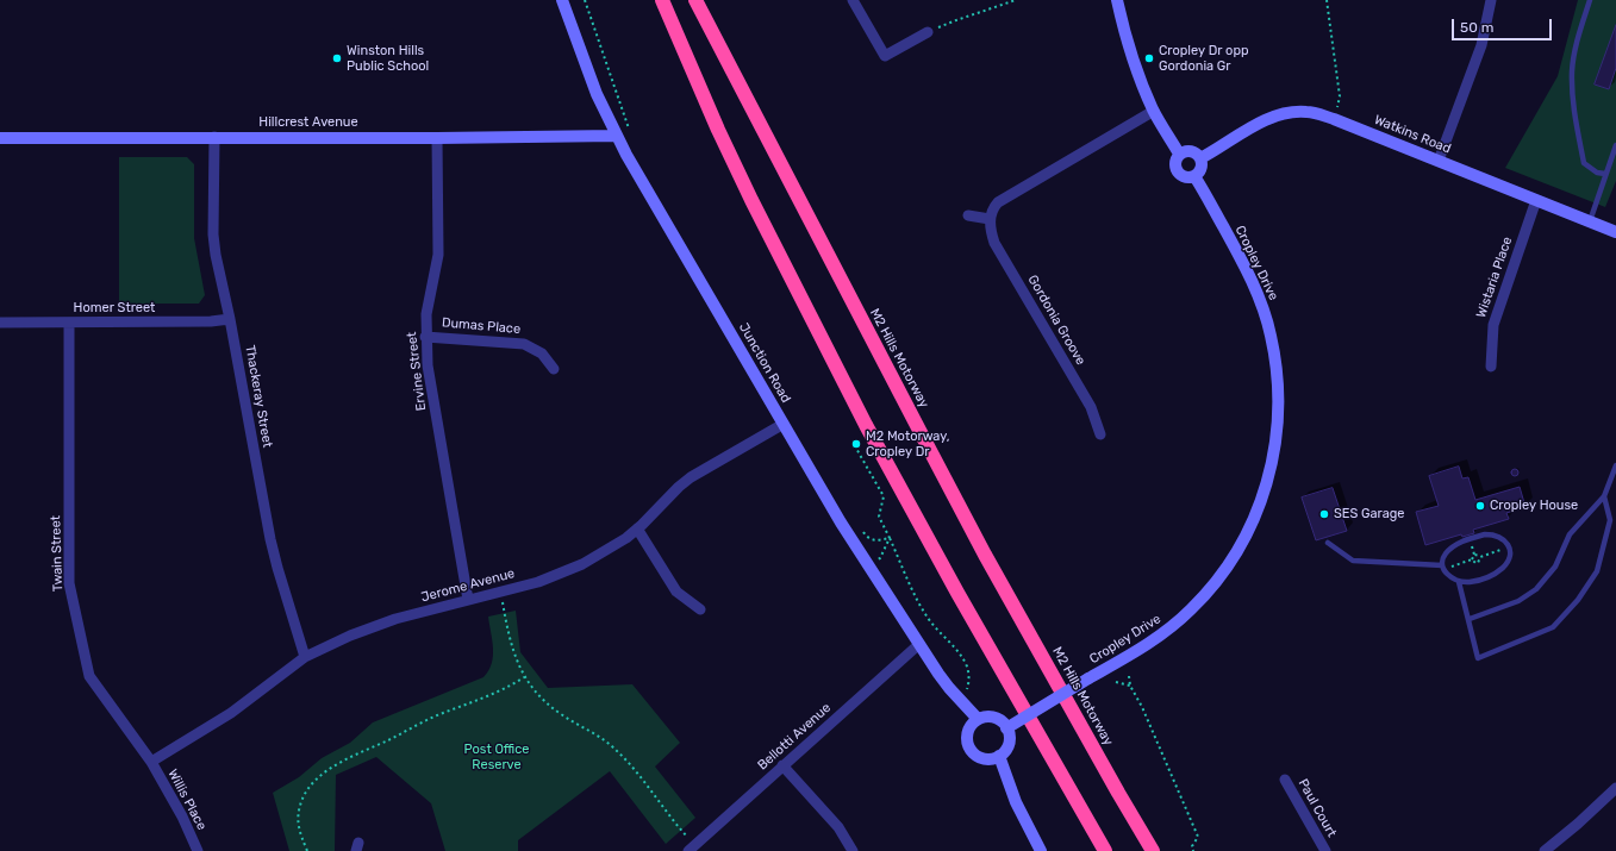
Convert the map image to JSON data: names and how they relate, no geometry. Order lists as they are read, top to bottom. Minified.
{"streets":{"highway":["M2 Hills Motorway"],"street":["Hillcrest Avenue","Watkins Road","Cropley Drive","Wistaria Place","Homer Street","Gordonia Groove","Dumas Place","Junction Road","Ervine Street","Thackeray Street","Twain Street","Jerome Avenue","Bellotti Avenue","Willis Place","Paul Court"]},"crossings":[["Hillcrest Avenue","Junction Road"],["Hillcrest Avenue","Ervine Street"],["Hillcrest Avenue","Thackeray Street"],["Watkins Road","Cropley Drive"],["Watkins Road","Wistaria Place"],["Cropley Drive","Junction Road"],["Homer Street","Thackeray Street"],["Homer Street","Twain Street"],["Dumas Place","Ervine Street"],["Junction Road","Jerome Avenue"],["Junction Road","Bellotti Avenue"],["Ervine Street","Jerome Avenue"],["Thackeray Street","Jerome Avenue"],["Twain Street","Jerome Avenue"],["Twain Street","Willis Place"],["Jerome Avenue","Willis Place"]],"parks":["Post Office Reserve"],"places":["Winston Hills Public School","Cropley Dr opp Gordonia Gr","M2 Motorway, Cropley Dr","Cropley House","SES Garage"],"scale_bar":"50 m"}
